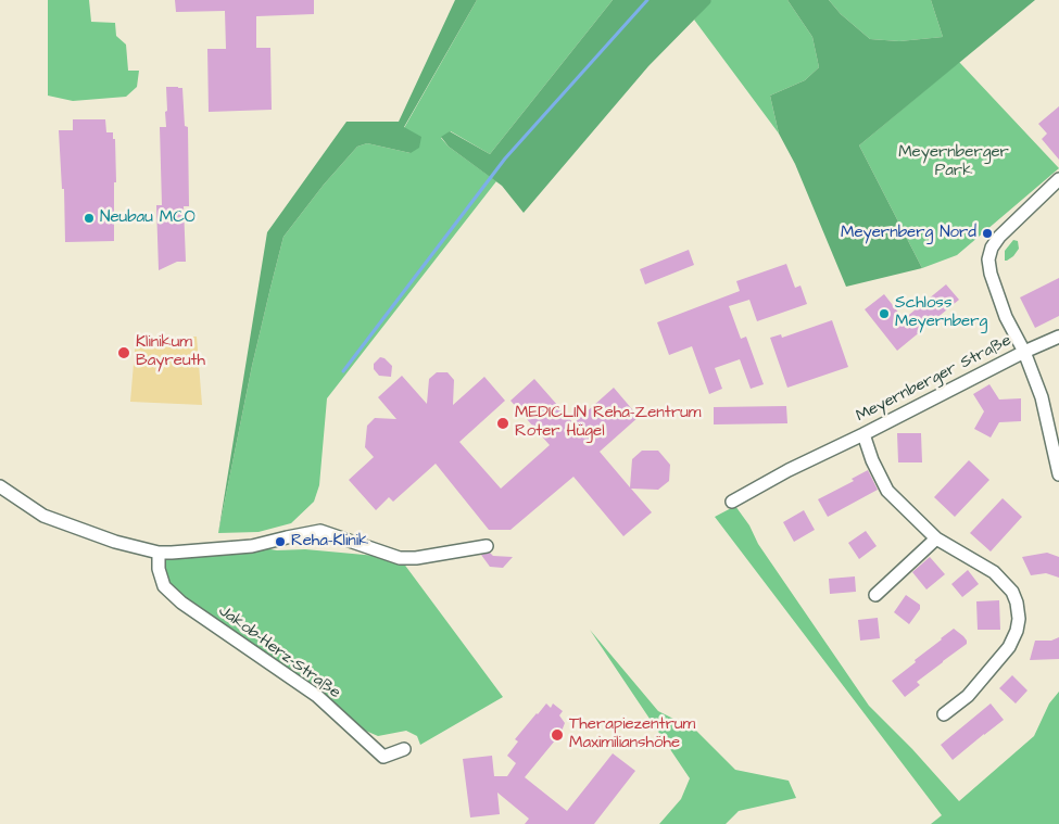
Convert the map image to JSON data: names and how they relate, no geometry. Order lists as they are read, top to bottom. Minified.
{"streets":{"street":["Meyernberger Straße","Jakob-Herz-Straße"]},"parks":["Meyernberger Park"],"places":["Neubau MCO","Meyernberg Nord","Schloss Meyernberg","Klinikum Bayreuth","MEDICLIN Reha-Zentrum Roter Hügel","Reha-Klinik","Therapiezentrum Maximilianshöhe"]}
